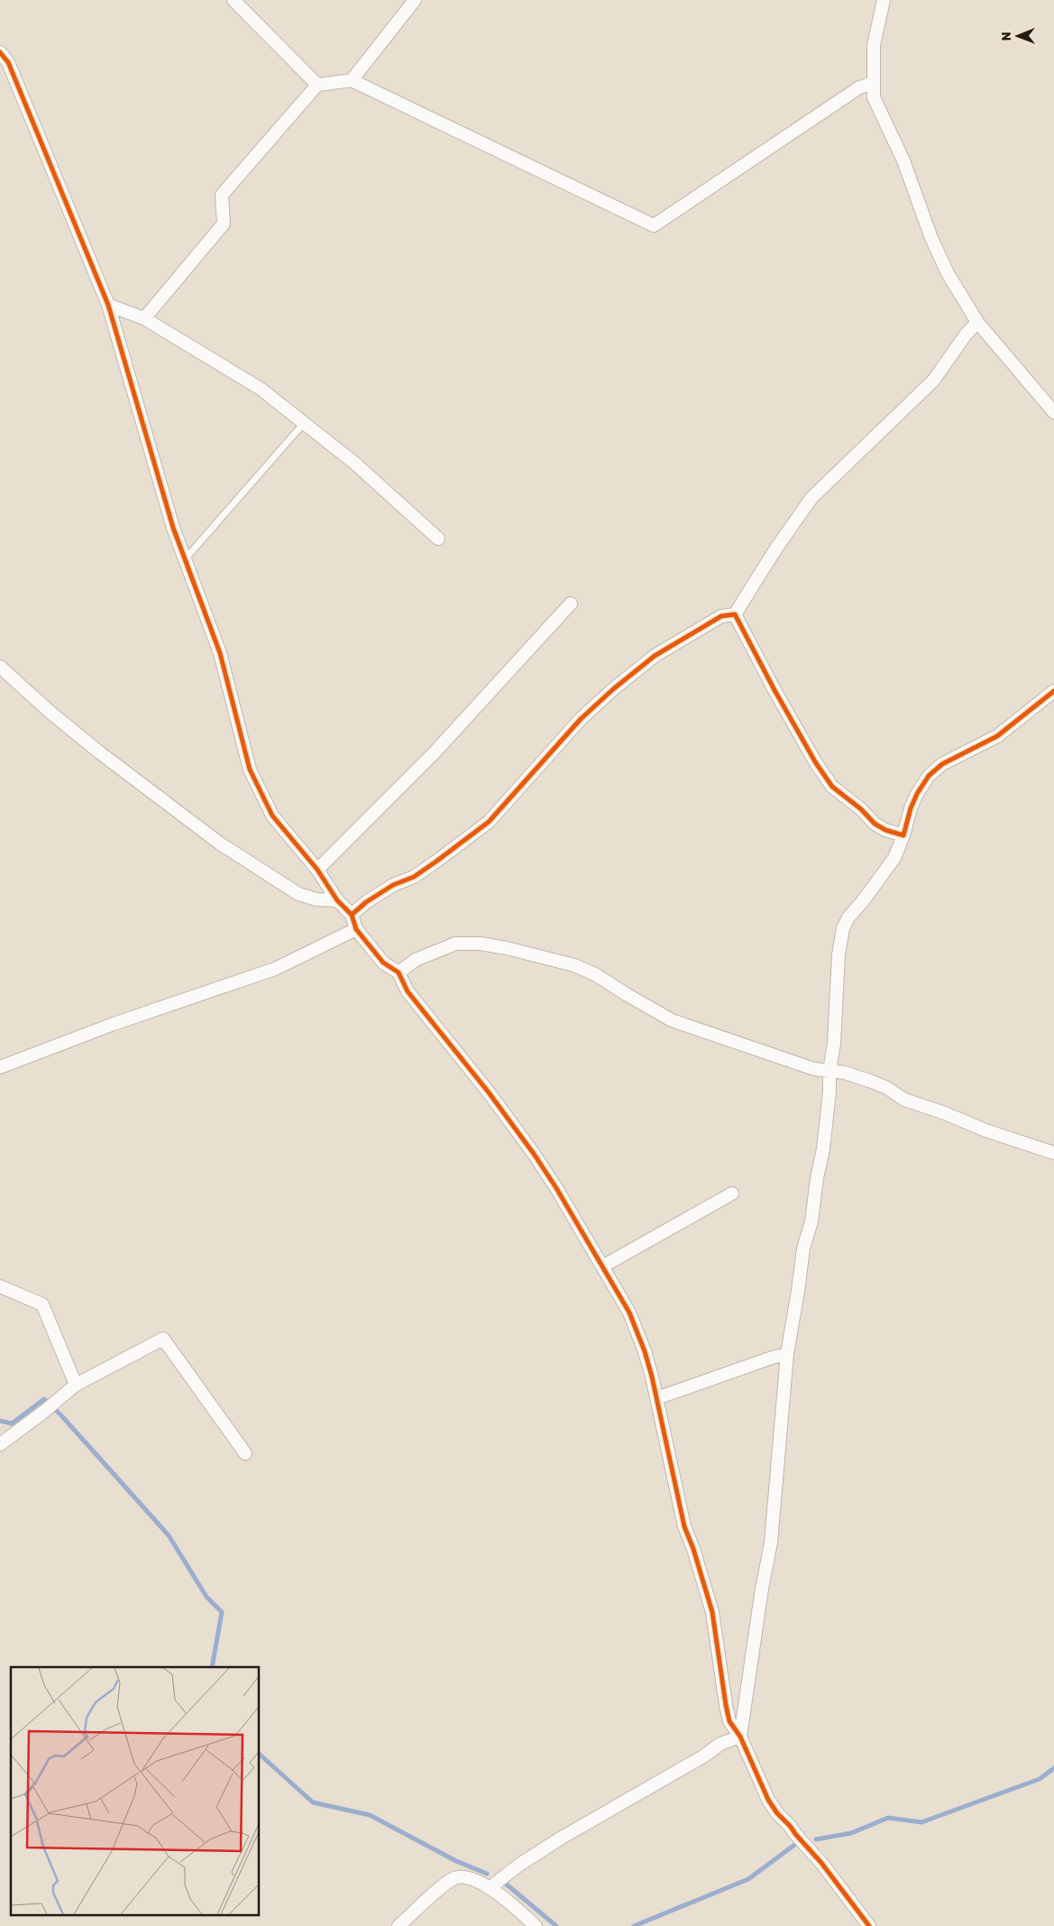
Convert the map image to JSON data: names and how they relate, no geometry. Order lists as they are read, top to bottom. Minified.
{"north":"left"}
